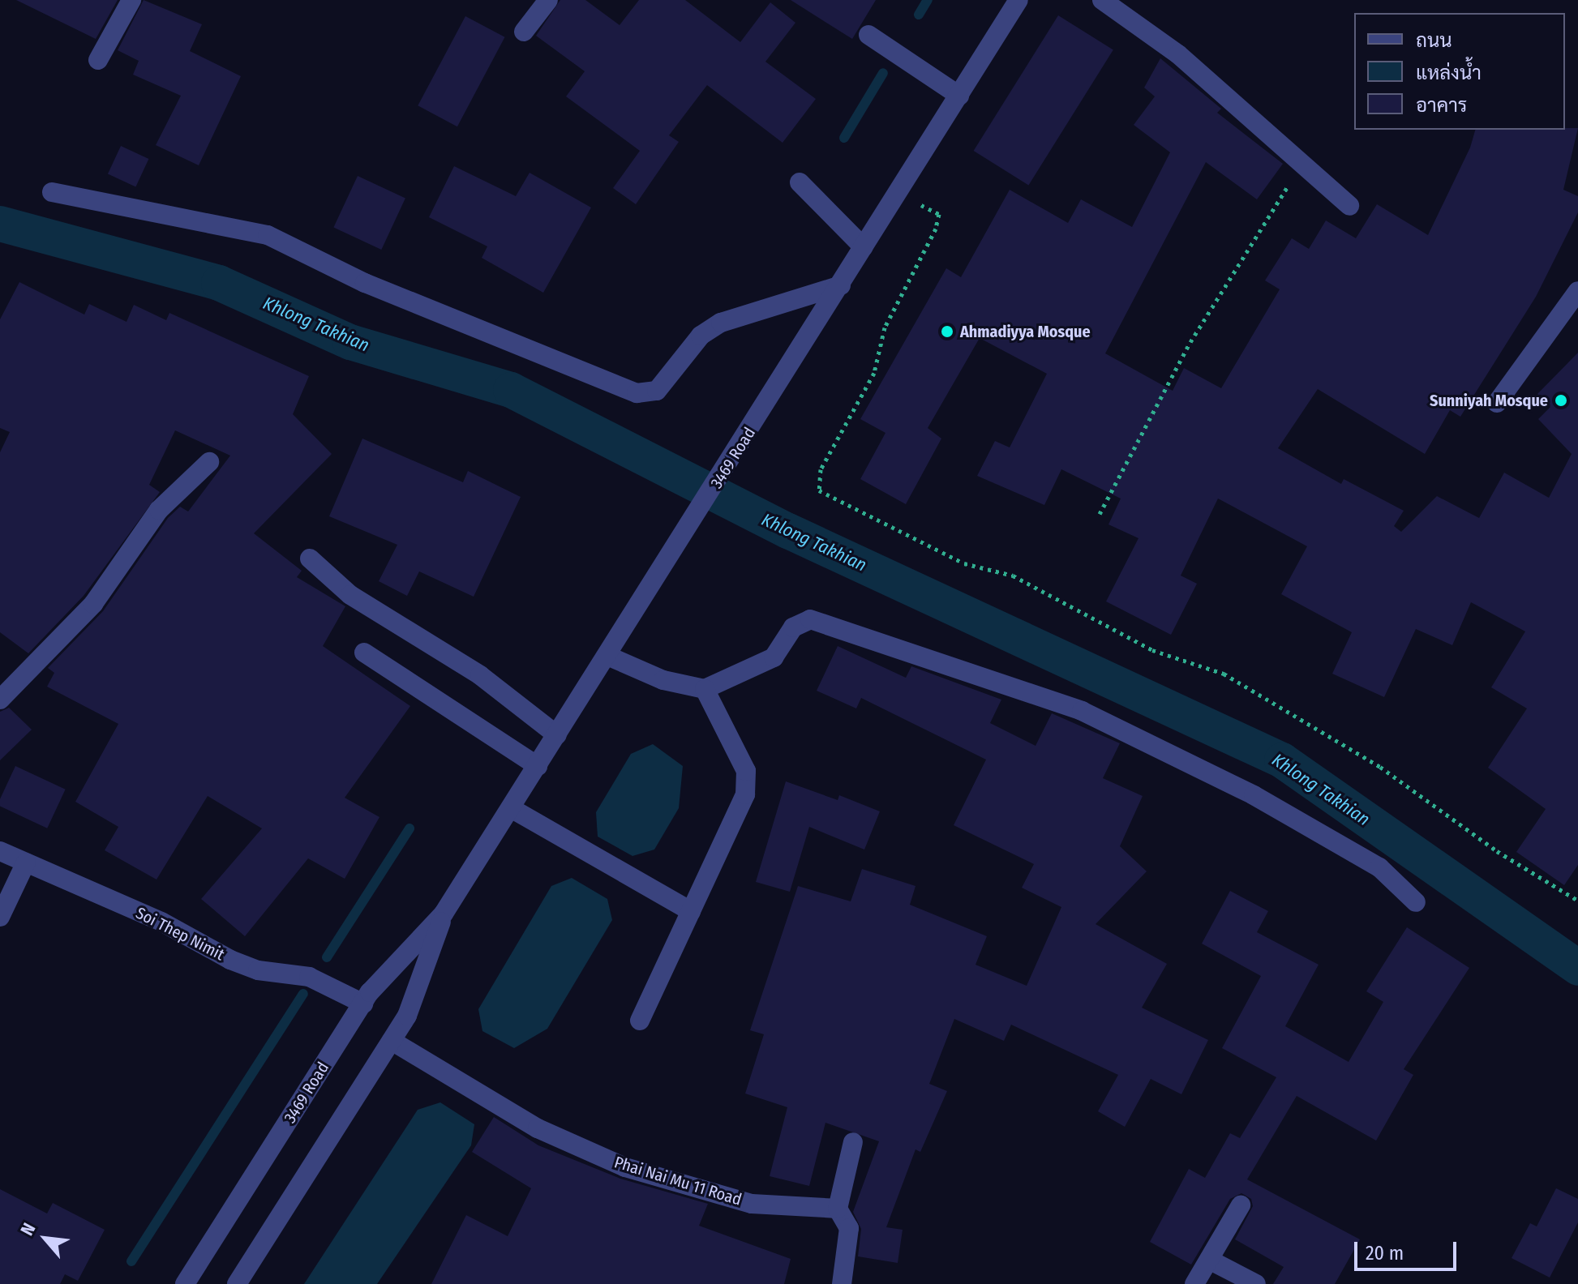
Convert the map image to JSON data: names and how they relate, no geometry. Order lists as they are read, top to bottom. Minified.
{"streets":{"street":["3469 Road","Soi Thep Nimit","Phai Nai Mu 11 Road"]},"crossings":[["3469 Road","Soi Thep Nimit"],["3469 Road","Phai Nai Mu 11 Road"]],"water":["Khlong Takhian"],"places":["Ahmadiyya Mosque","Sunniyah Mosque"],"legend":["ถนน","แหล่งน้ำ","อาคาร"],"scale_bar":"20 m","north":"top left"}
